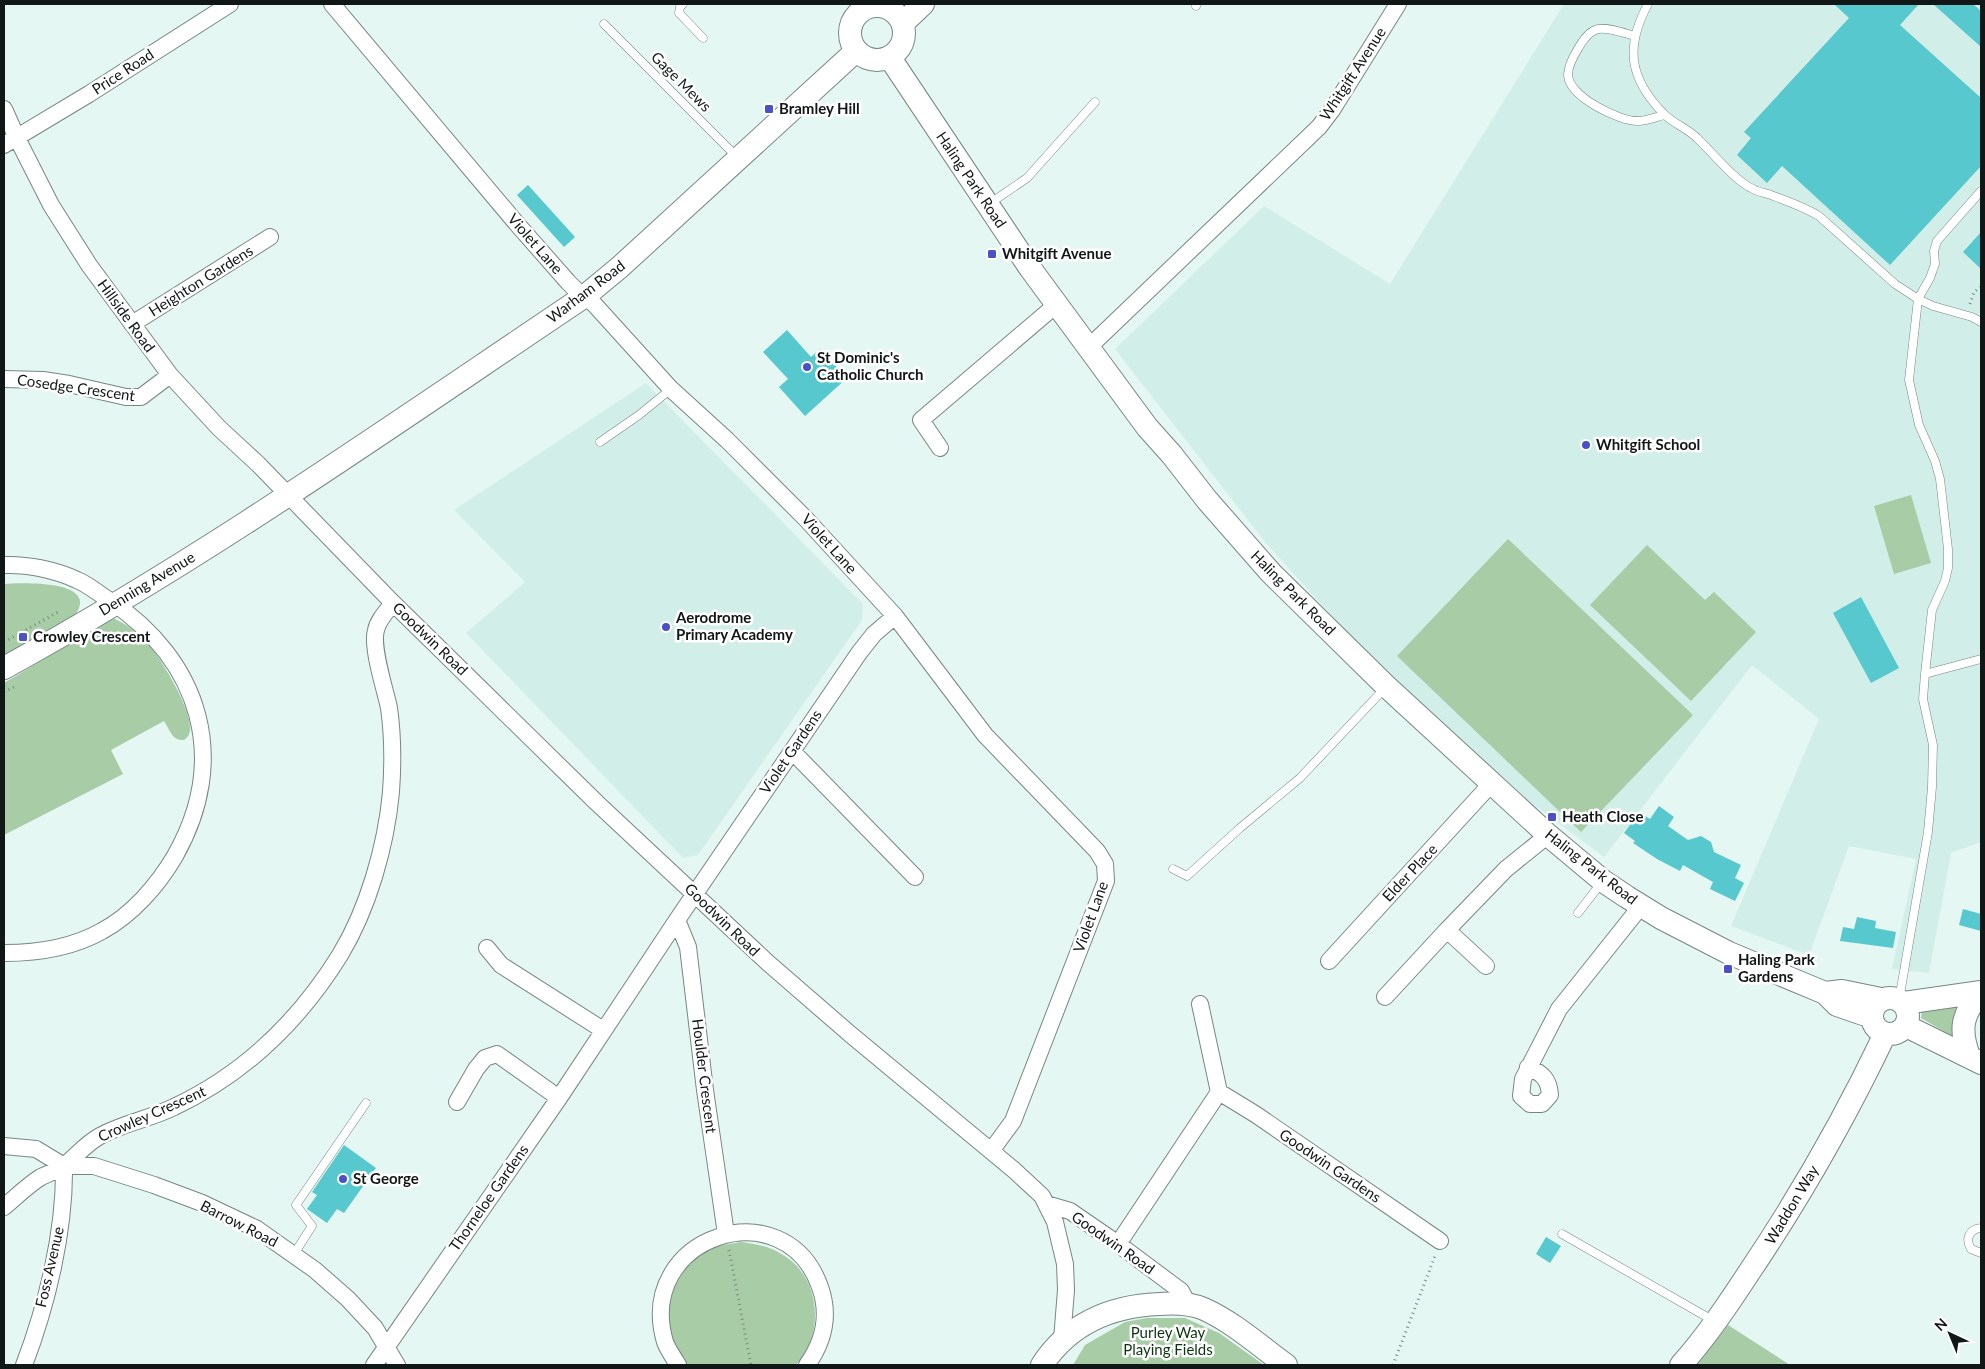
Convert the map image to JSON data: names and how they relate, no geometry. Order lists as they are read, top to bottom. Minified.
{"streets":{"street":["Price Road","Whitgift Avenue","Haling Park Road","Violet Lane","Heighton Gardens","Warham Road","Hillside Road","Cosedge Crescent","Denning Avenue","Goodwin Road","Violet Gardens","Elder Place","Houlder Crescent","Crowley Crescent","Goodwin Gardens","Thorneloe Gardens","Waddon Way","Barrow Road","Foss Avenue"],"lane":["Gage Mews"]},"crossings":[["Price Road","Hillside Road"],["Whitgift Avenue","Haling Park Road"],["Gage Mews","Warham Road"],["Haling Park Road","Warham Road"],["Haling Park Road","Elder Place"],["Haling Park Road","Waddon Way"],["Violet Lane","Warham Road"],["Violet Lane","Goodwin Road"],["Violet Lane","Violet Gardens"],["Heighton Gardens","Hillside Road"],["Warham Road","Hillside Road"],["Warham Road","Denning Avenue"],["Warham Road","Goodwin Road"],["Hillside Road","Cosedge Crescent"],["Hillside Road","Denning Avenue"],["Hillside Road","Goodwin Road"],["Denning Avenue","Goodwin Road"],["Goodwin Road","Violet Gardens"],["Goodwin Road","Crowley Crescent"],["Goodwin Road","Thorneloe Gardens"],["Violet Gardens","Thorneloe Gardens"],["Houlder Crescent","Thorneloe Gardens"],["Crowley Crescent","Barrow Road"],["Crowley Crescent","Foss Avenue"],["Thorneloe Gardens","Barrow Road"],["Barrow Road","Foss Avenue"]],"parks":["Purley Way Playing Fields"],"places":{"transit":["Bramley Hill","Whitgift Avenue","Crowley Crescent","Heath Close","Haling Park Gardens"],"other":["St Dominic's Catholic Church","Whitgift School","Aerodrome Primary Academy","St George"]},"north":"top left"}
